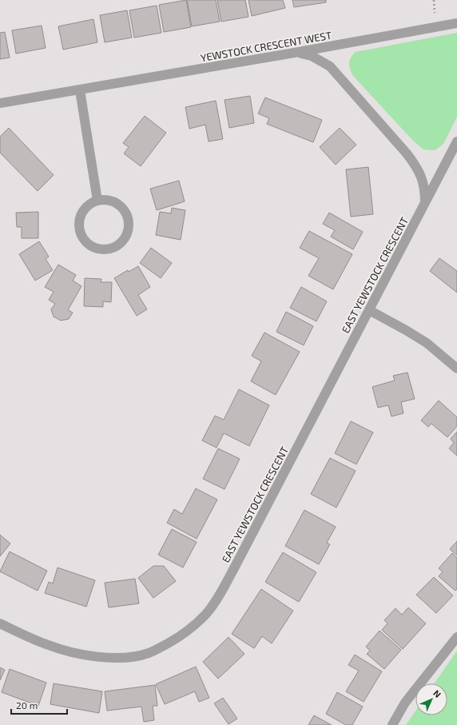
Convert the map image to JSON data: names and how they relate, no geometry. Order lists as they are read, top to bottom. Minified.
{"streets":{"street":["YEWSTOCK CRESCENT WEST","EAST YEWSTOCK CRESCENT"]},"scale_bar":"20 m","north":"top right"}
